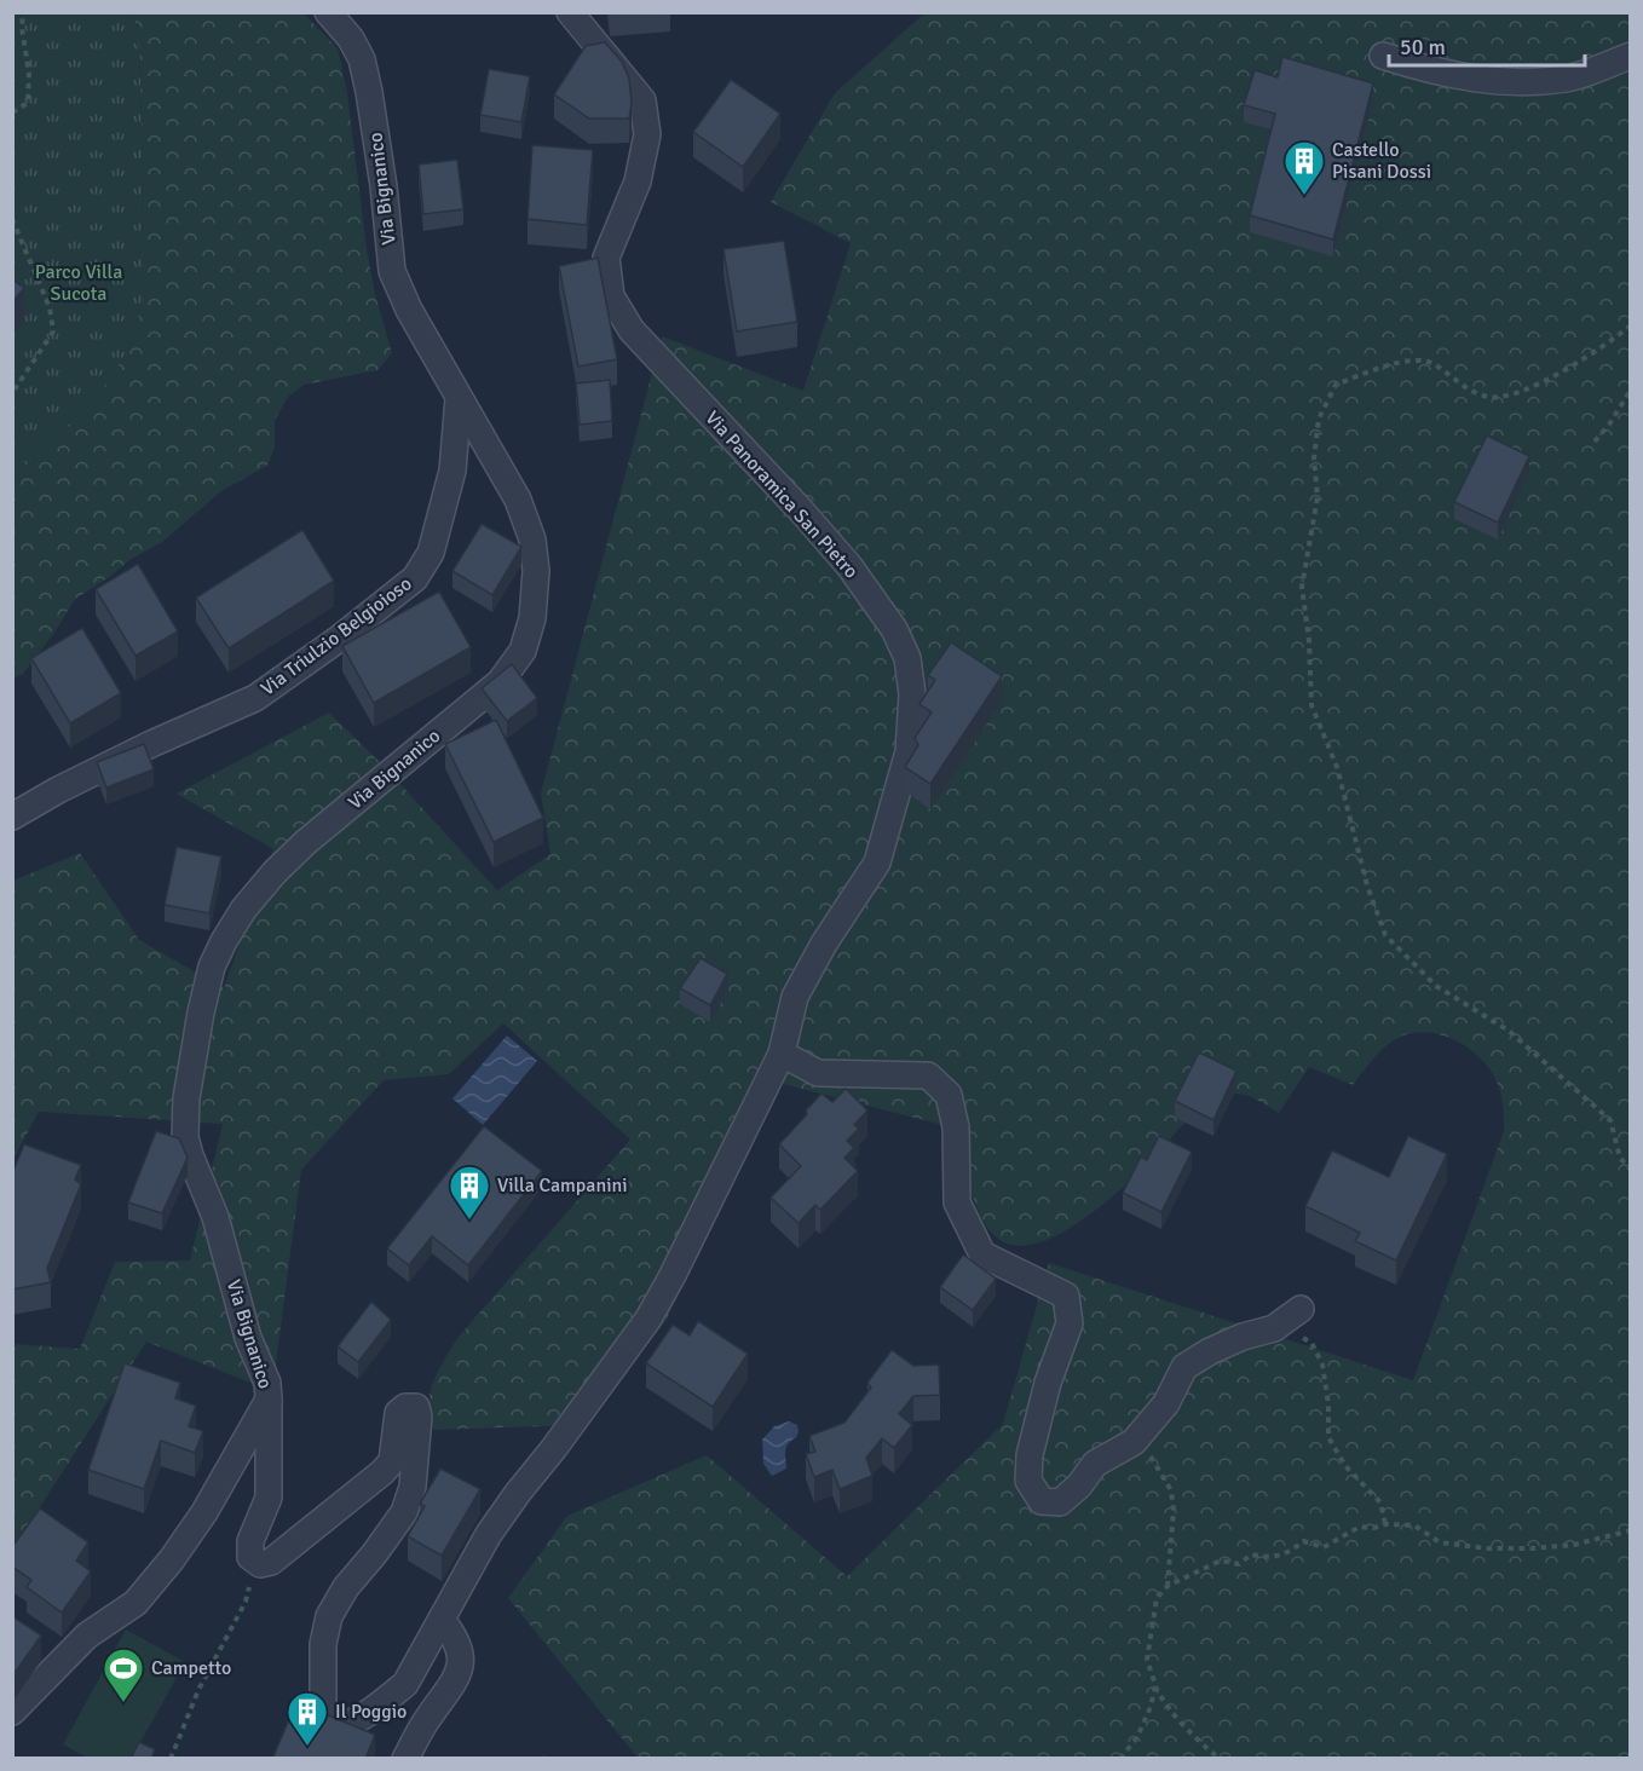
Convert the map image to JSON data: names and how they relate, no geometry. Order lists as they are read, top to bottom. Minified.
{"streets":{"street":["Via Bignanico","Via Panoramica San Pietro","Via Triulzio Belgioioso"]},"crossings":[["Via Bignanico","Via Triulzio Belgioioso"]],"parks":["Parco Villa Sucota"],"places":{"building":["Castello Pisani Dossi","Villa Campanini","Il Poggio"],"sports":["Campetto"]},"scale_bar":"50 m"}
